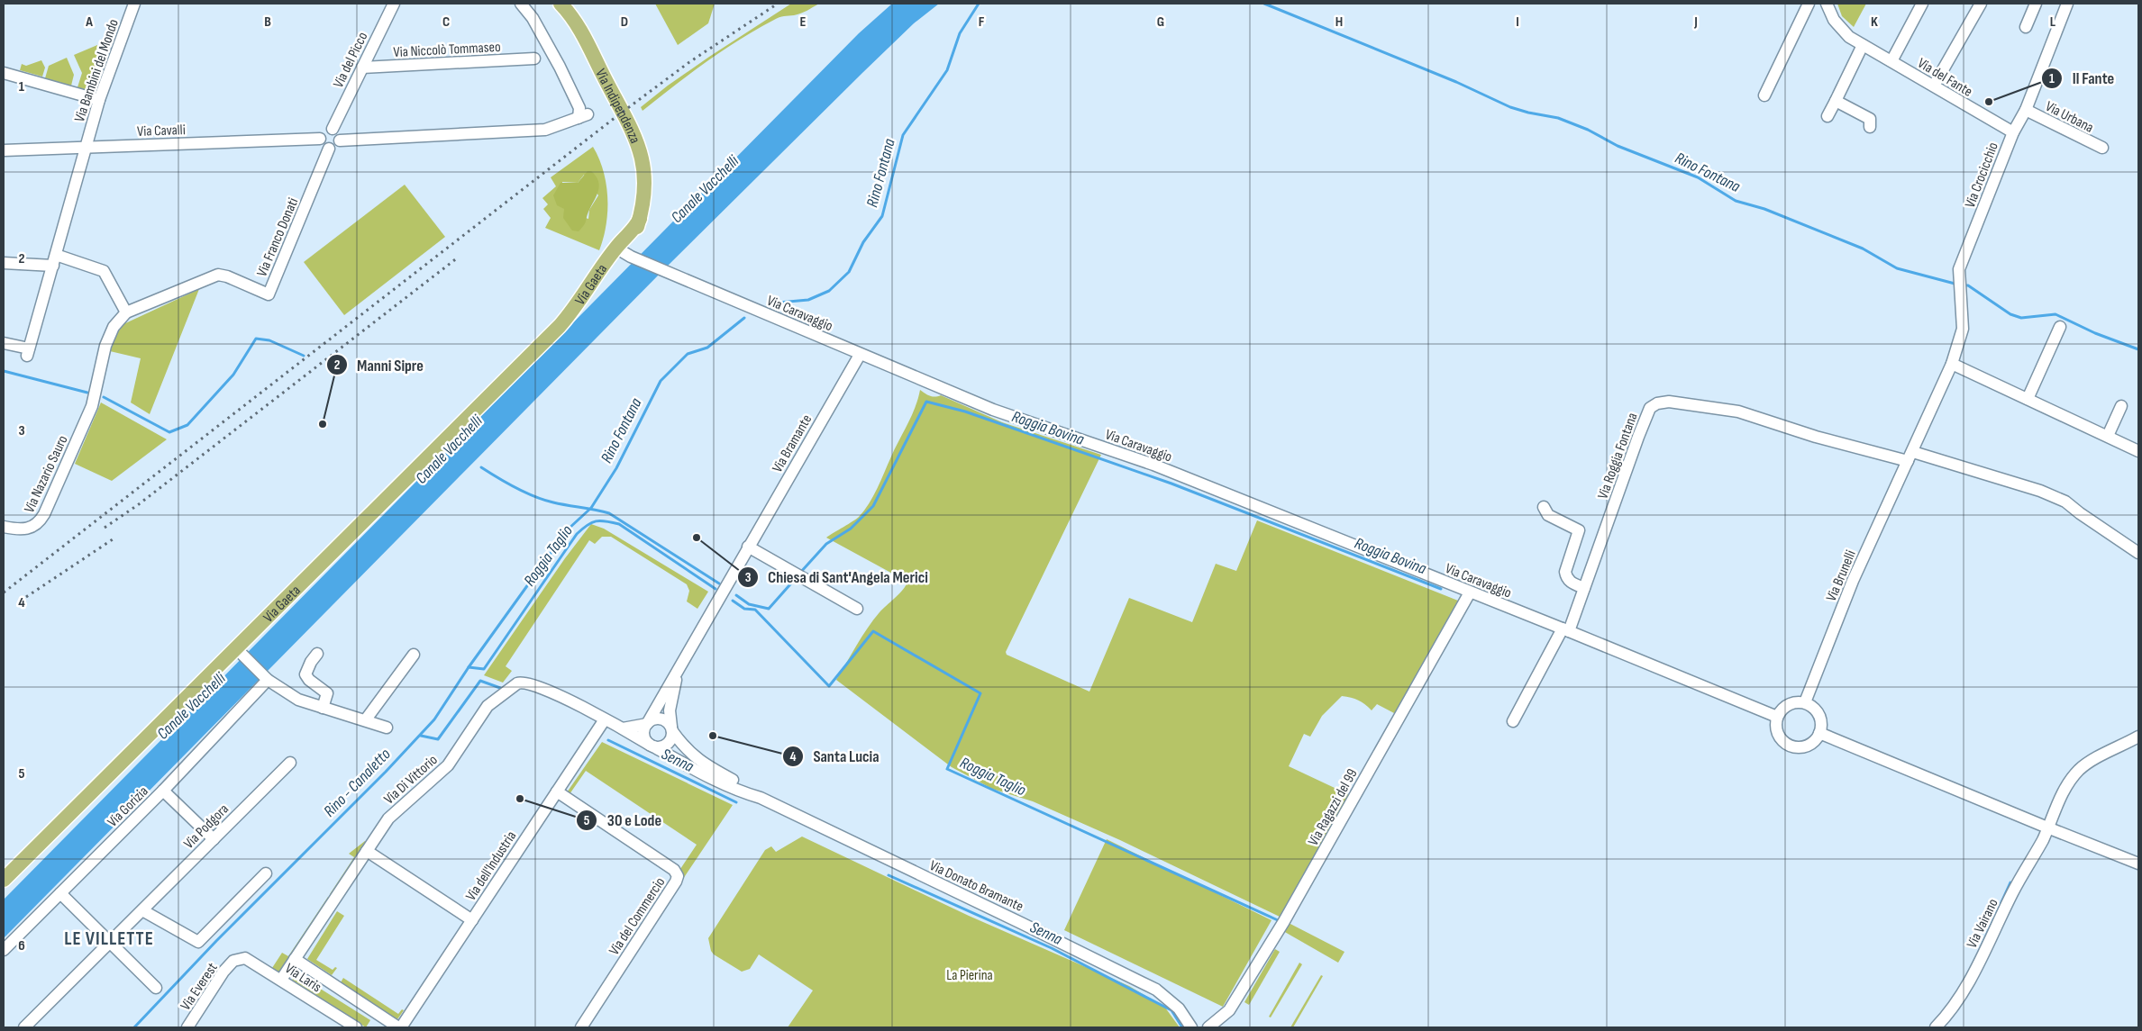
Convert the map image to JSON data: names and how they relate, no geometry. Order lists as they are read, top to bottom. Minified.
{"streets":{"main road":["Via Indipendenza","Via Gaeta"],"street":["Via Niccolò Tommaseo","Via del Picco","Via Bambini del Mondo","Via del Fante","Via Urbana","Via Cavalli","Via Crocicchio","Via Franco Donati","Via Caravaggio","Via Bramante","Via Roggia Fontana","Via Nazario Sauro","Via Brunelli","Via Di Vittorio","Via Gorizia","Via Ragazzi del 99","Via Podgora","Via dell'Industria","Via Donato Bramante","Via del Commercio","Via Vairano","Via Laris","Via Everest"]},"crossings":[["Via Niccolò Tommaseo","Via del Picco"],["Via del Picco","Via Cavalli"],["Via del Picco","Via Franco Donati"],["Via Bambini del Mondo","Via Cavalli"],["Via del Fante","Via Crocicchio"],["Via Indipendenza","Via Gaeta"],["Via Urbana","Via Crocicchio"],["Via Cavalli","Via Franco Donati"],["Via Crocicchio","Via Roggia Fontana"],["Via Crocicchio","Via Brunelli"],["Via Franco Donati","Via Nazario Sauro"],["Via Gaeta","Via Caravaggio"],["Via Caravaggio","Via Bramante"],["Via Caravaggio","Via Roggia Fontana"],["Via Caravaggio","Via Brunelli"],["Via Caravaggio","Via Ragazzi del 99"],["Via Bramante","Via Di Vittorio"],["Via Bramante","Via Donato Bramante"],["Via Roggia Fontana","Via Brunelli"],["Via Di Vittorio","Via dell'Industria"],["Via Di Vittorio","Via Donato Bramante"],["Via Di Vittorio","Via Laris"],["Via dell'Industria","Via del Commercio"],["Via dell'Industria","Via Laris"],["Via Laris","Via Everest"]],"districts":["LE VILLETTE"],"water":["Rino Fontana","Canale Vacchelli","Roggia Bovina","Roggia Taglio","Senna","Rino - Canaletto"],"parks":["La Pierina"],"places":["Il Fante","Manni Sipre","Chiesa di Sant'Angela Merici","Santa Lucia","30 e Lode"],"grid":{"columns":["A","B","C","D","E","F","G","H","I","J","K","L"],"rows":["1","2","3","4","5","6"]}}
